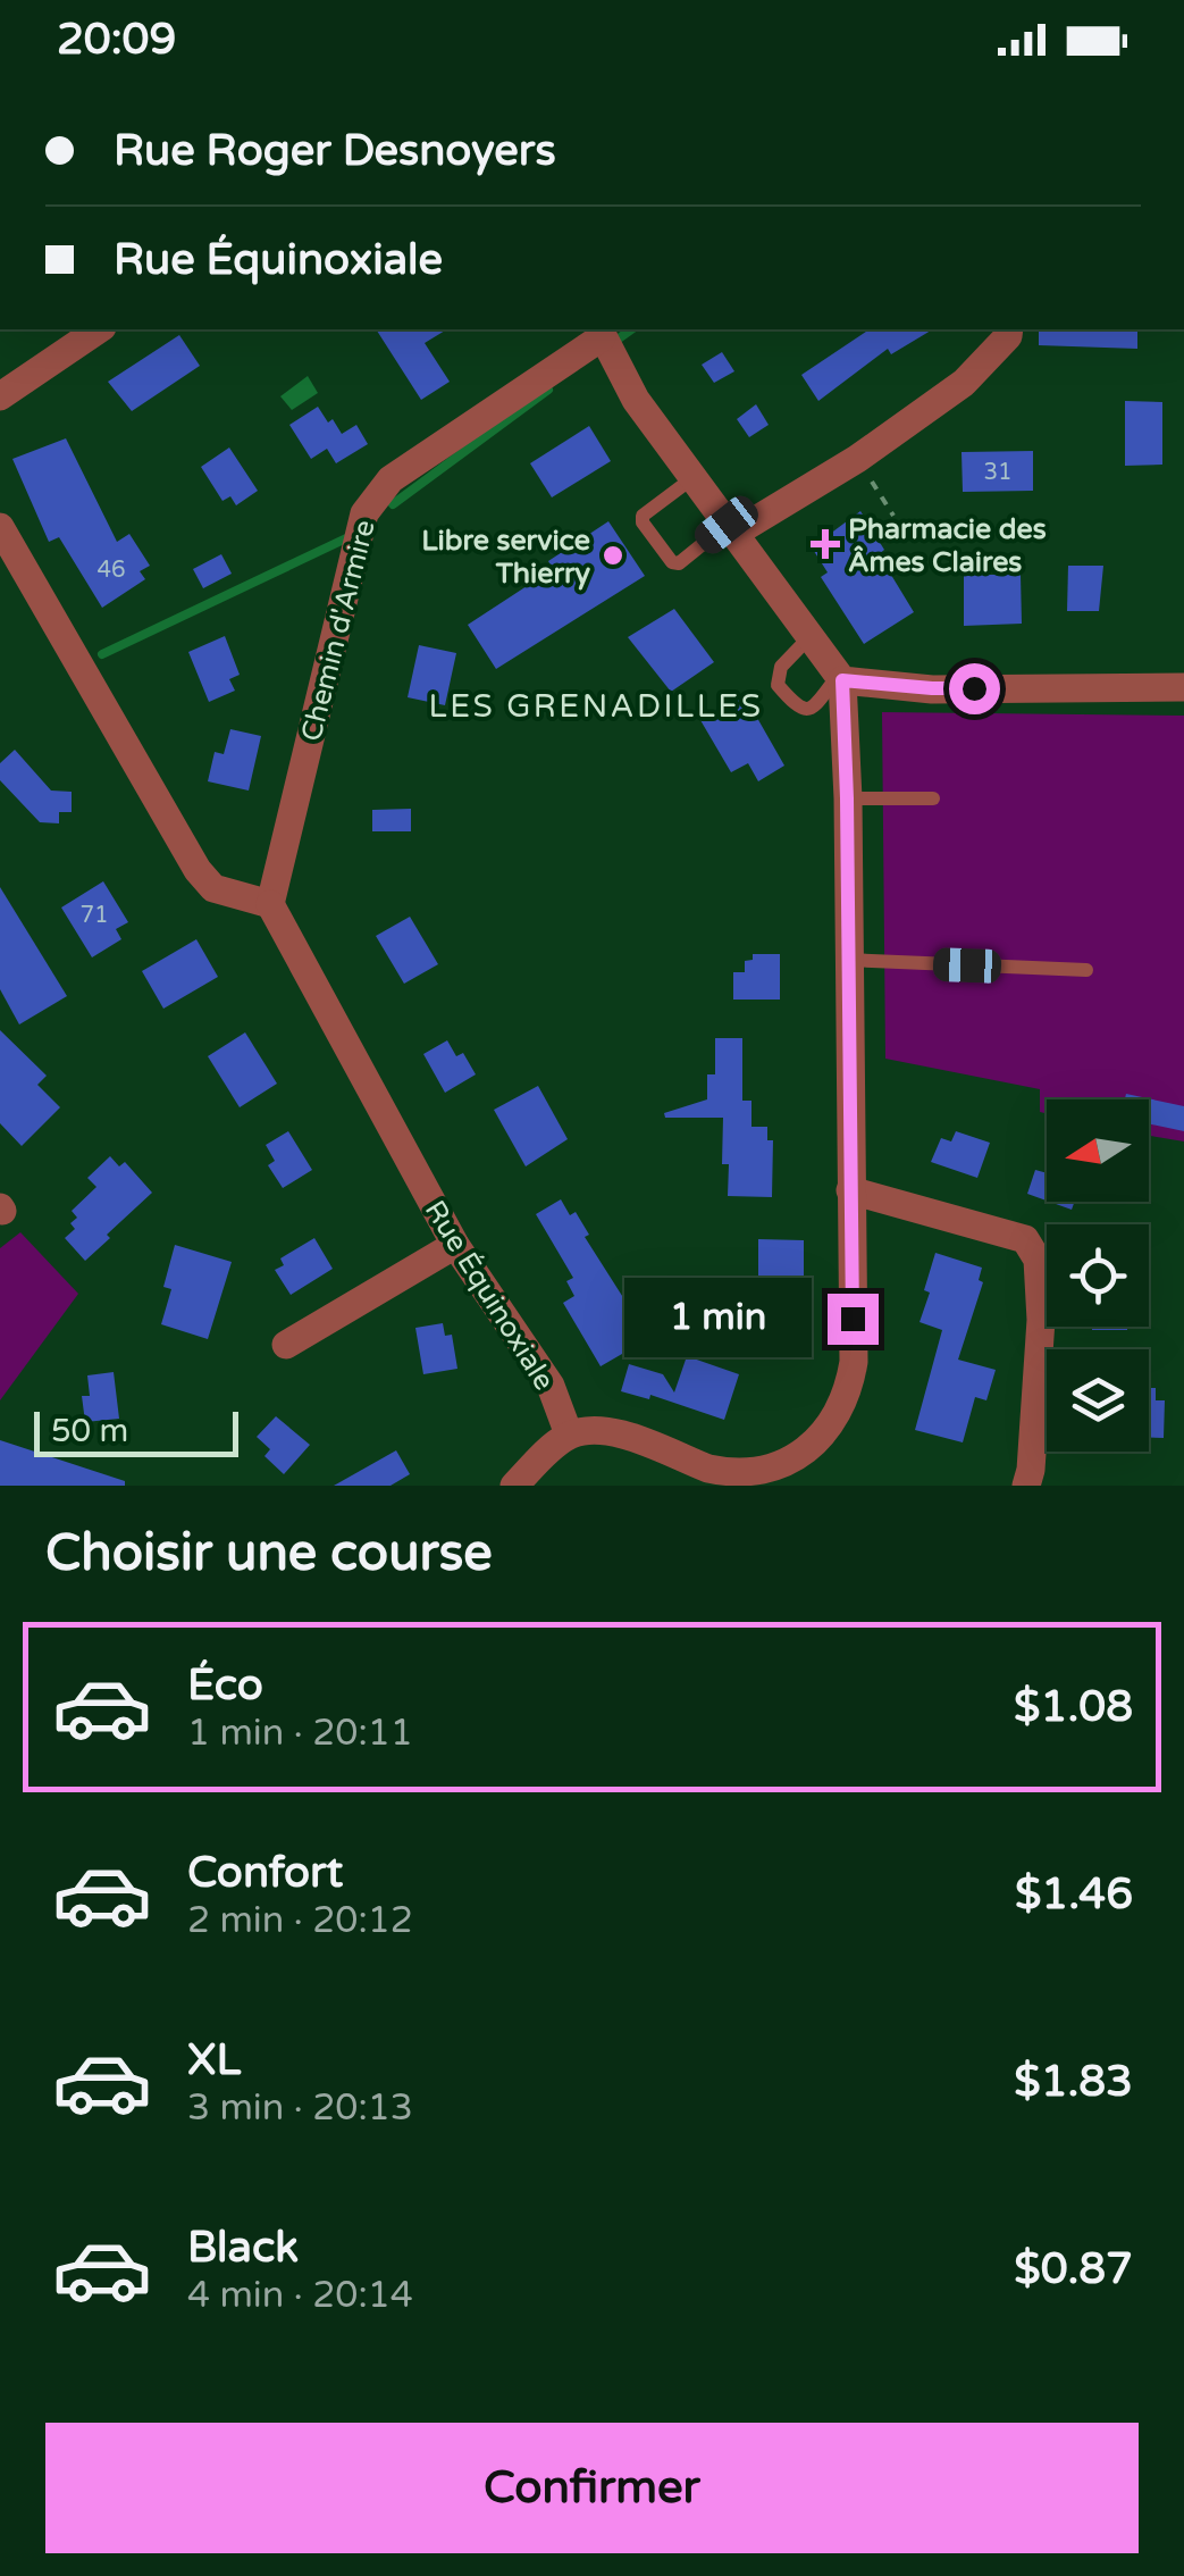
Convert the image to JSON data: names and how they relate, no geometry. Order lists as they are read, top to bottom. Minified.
{"streets":{"street":["Chemin d'Armire","Rue Équinoxiale"]},"crossings":[["Chemin d'Armire","Rue Équinoxiale"]],"districts":["LES GRENADILLES"],"places":{"health":["Pharmacie des Âmes Claires"],"other":["Libre service Thierry"]},"house_numbers":["31","46","71"],"scale_bar":"50 m","north":"left","page":{"status":"20:09","banner":["Rue Roger Desnoyers","Rue Équinoxiale"],"bubble":"1 min","scale":"50 m","heading":"Choisir une course","list":[{"name":"Éco","note":"1 min · 20:11","value":"$1.08"},{"name":"Confort","note":"2 min · 20:12","value":"$1.46"},{"name":"XL","note":"3 min · 20:13","value":"$1.83"},{"name":"Black","note":"4 min · 20:14","value":"$0.87"}],"buttons":"Confirmer"}}
